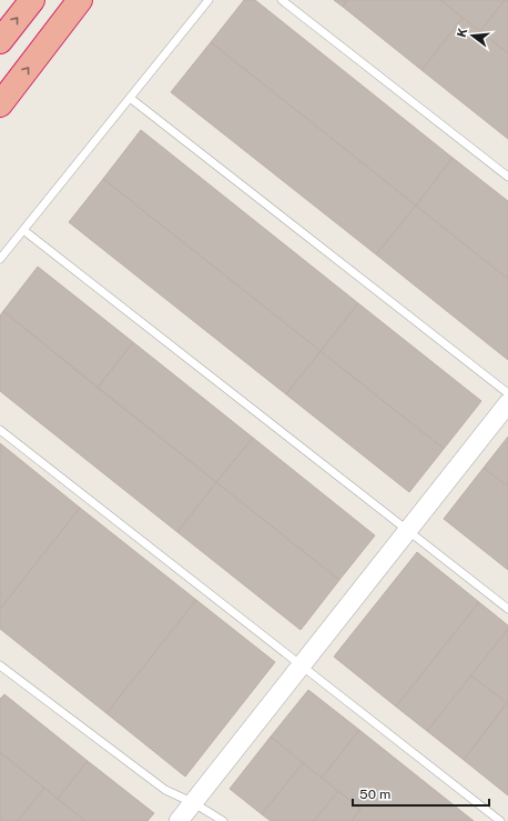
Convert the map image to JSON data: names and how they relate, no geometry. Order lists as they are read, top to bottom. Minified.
{"scale_bar":"50 m","north":"left"}
